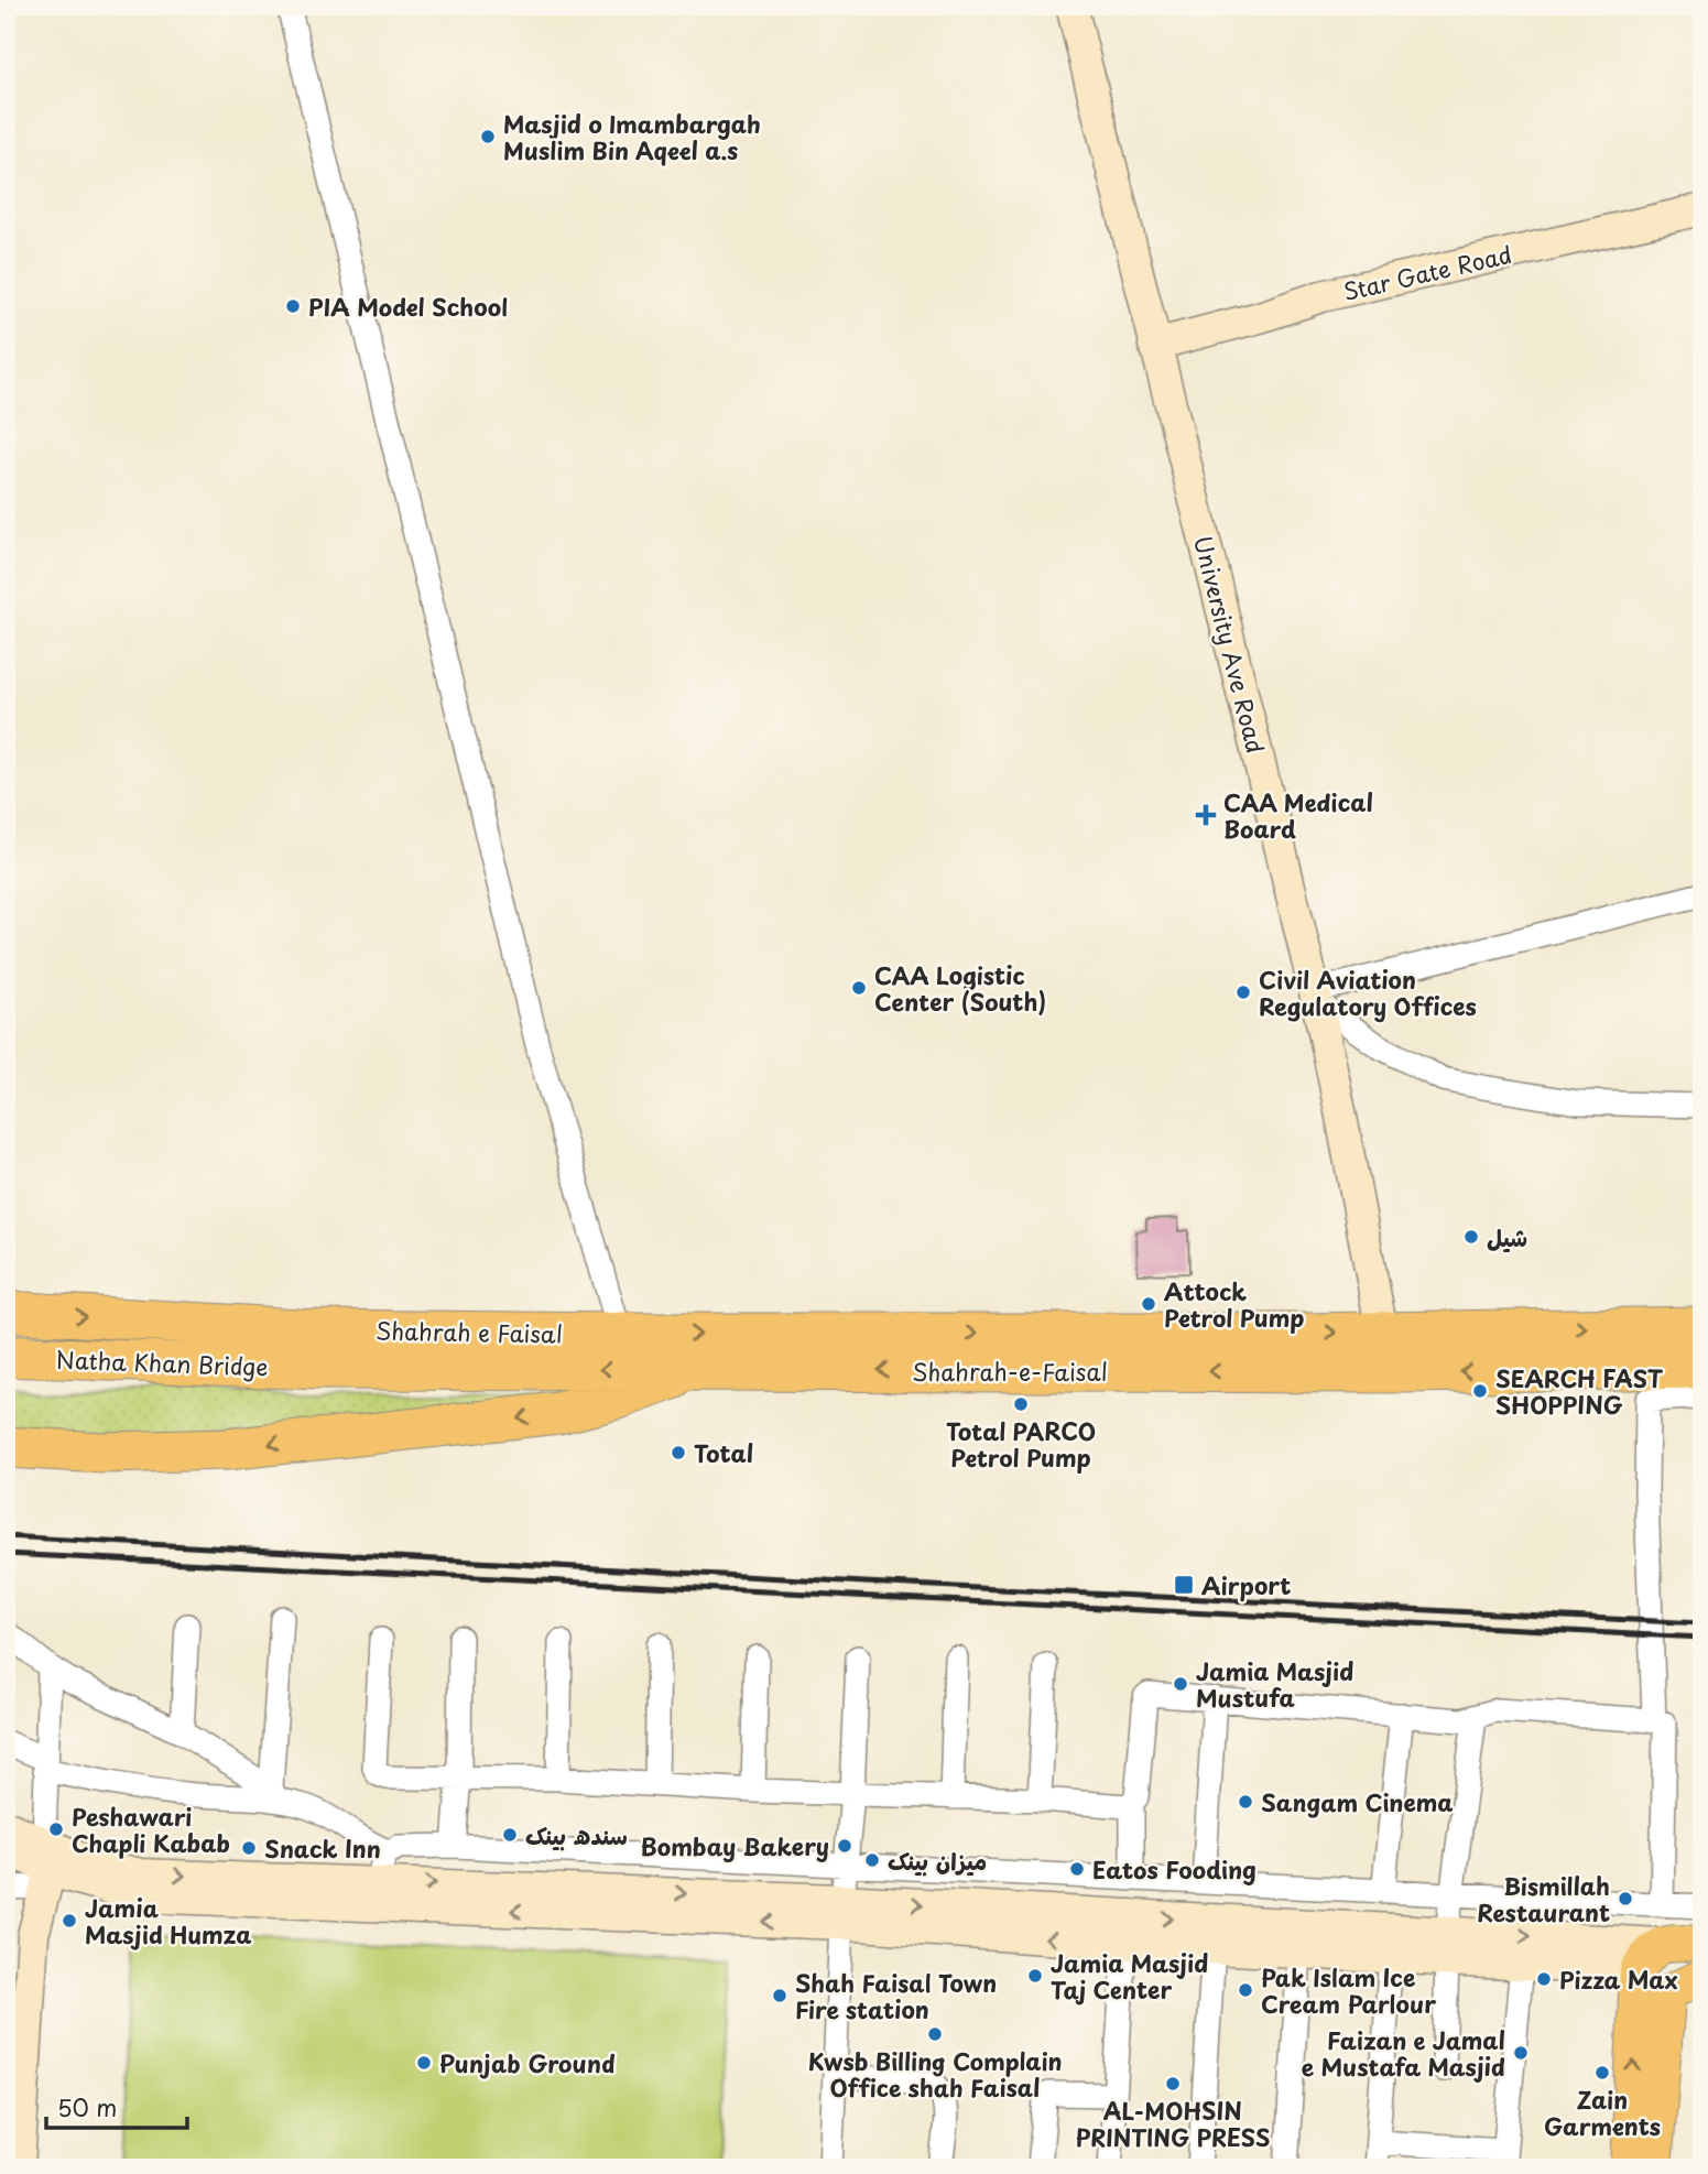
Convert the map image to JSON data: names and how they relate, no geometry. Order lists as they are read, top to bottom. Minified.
{"streets":{"highway":["Shahrah e Faisal","Natha Khan Bridge","Shahrah-e-Faisal"],"street":["Star Gate Road","University Ave Road"]},"crossings":[["Star Gate Road","University Ave Road"],["University Ave Road","Shahrah-e-Faisal"],["Shahrah e Faisal","Natha Khan Bridge"],["Shahrah e Faisal","Shahrah-e-Faisal"],["Natha Khan Bridge","Shahrah-e-Faisal"]],"places":{"other":["Masjid o Imambargah Muslim Bin Aqeel a.s","PIA Model School","CAA Logistic Center (South)","Civil Aviation Regulatory Offices","شیل","Attock Petrol Pump","SEARCH FAST SHOPPING","Total PARCO Petrol Pump","Total","Jamia Masjid Mustufa","Sangam Cinema","Peshawari Chapli Kabab","سندھ بینک","Bombay Bakery","Snack Inn","میزان بینک","Eatos Fooding","Bismillah Restaurant","Jamia Masjid Humza","Jamia Masjid Taj Center","Pizza Max","Pak Islam Ice Cream Parlour","Shah Faisal Town Fire station","Kwsb Billing Complain Office shah Faisal","Faizan e Jamal e Mustafa Masjid","Punjab Ground","Zain Garments","AL-MOHSIN PRINTING PRESS"],"health":["CAA Medical Board"],"transit":["Airport"]},"scale_bar":"50 m"}
